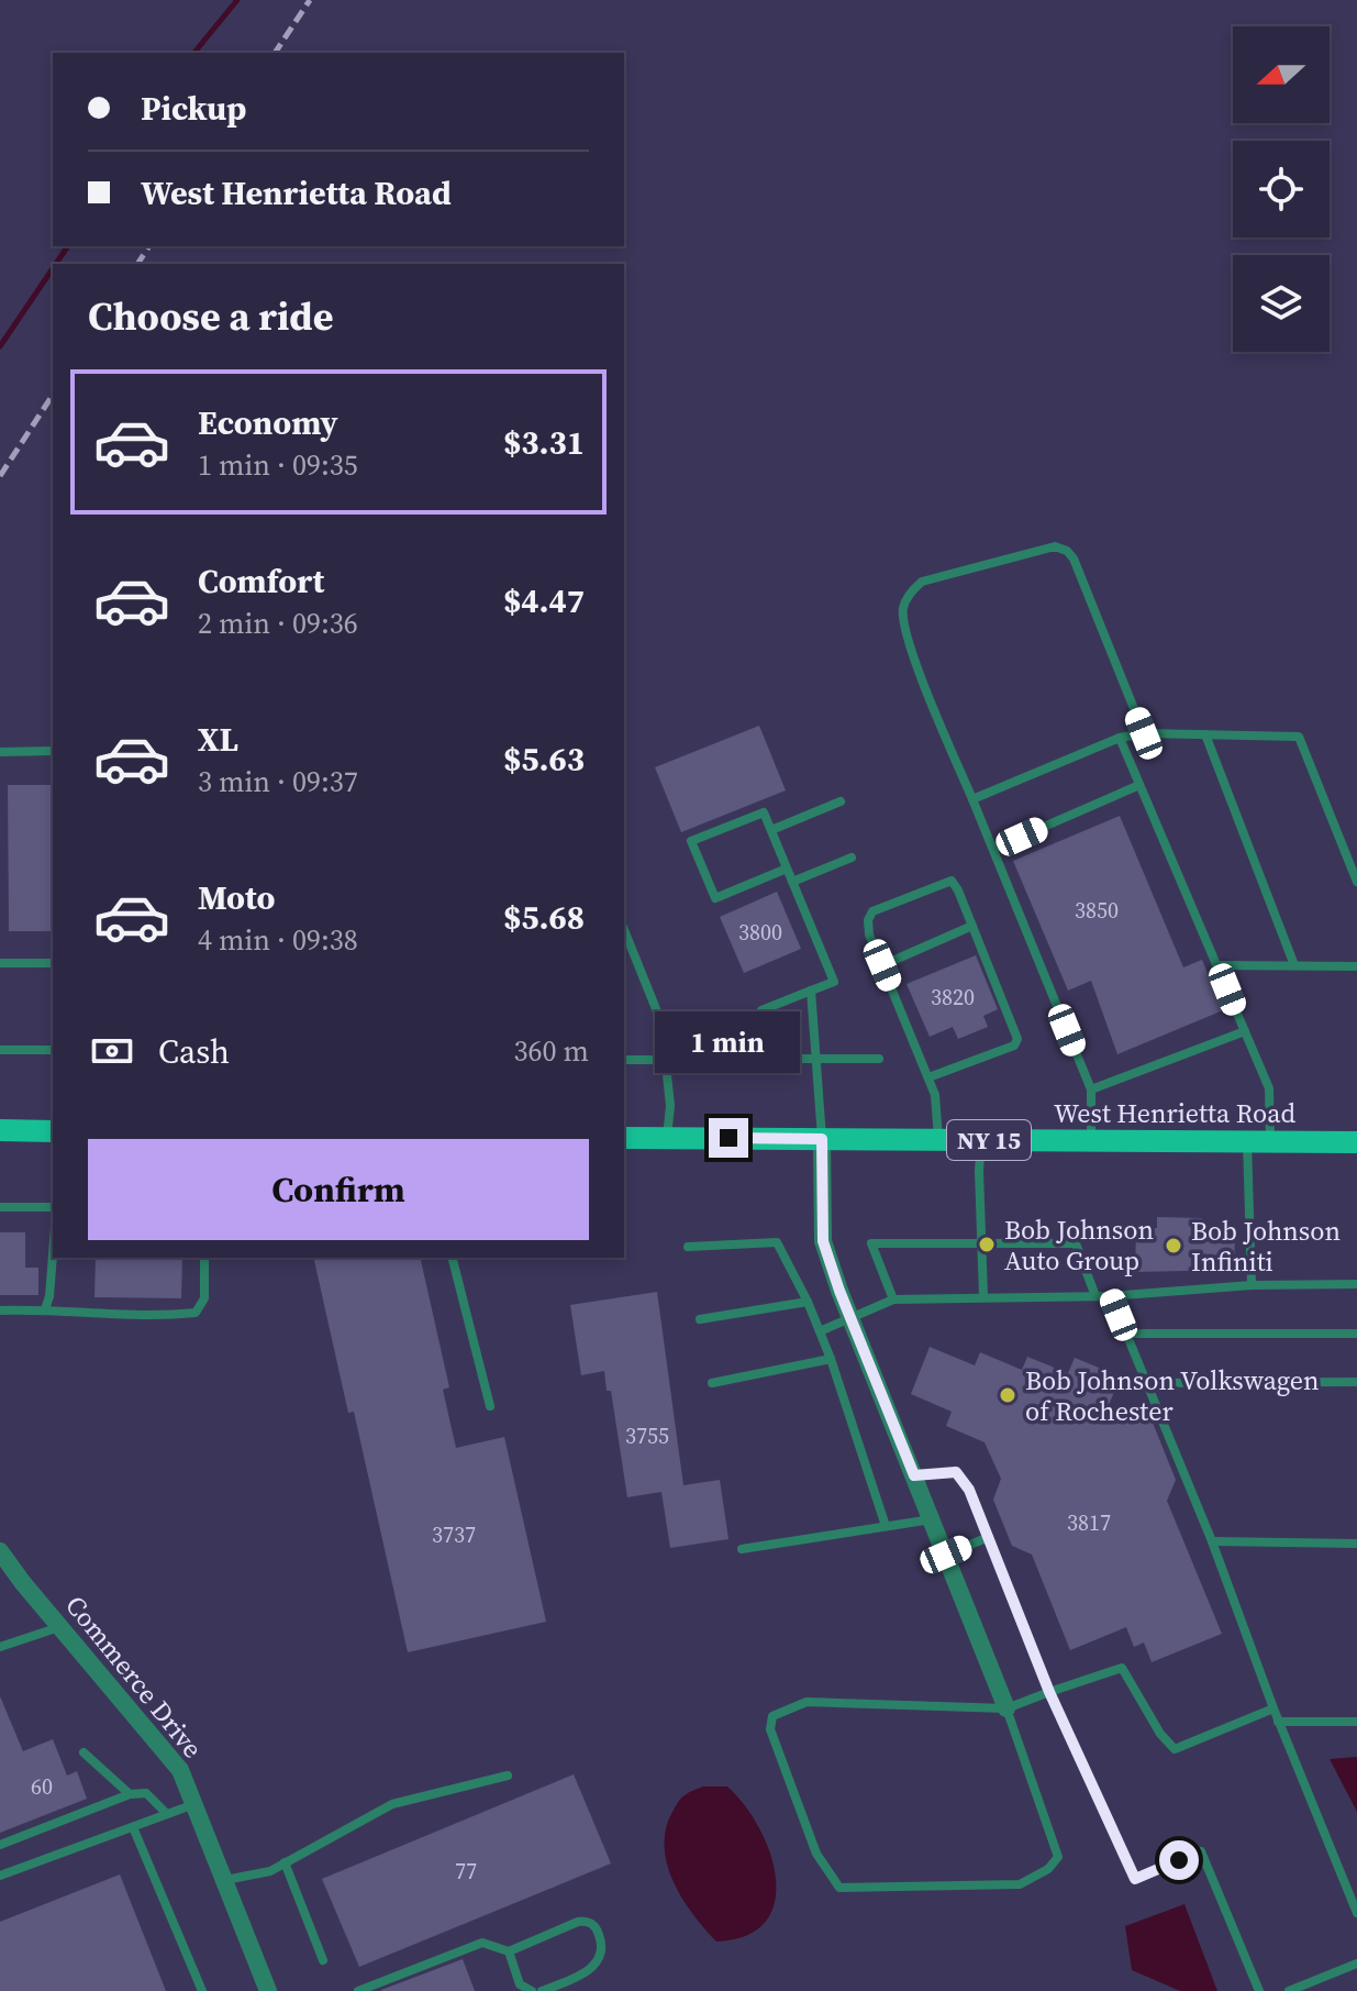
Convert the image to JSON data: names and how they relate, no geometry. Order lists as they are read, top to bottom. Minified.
{"streets":{"main road":["West Henrietta Road","NY 15"],"street":["Commerce Drive"]},"places":["Bob Johnson Auto Group","Bob Johnson Infiniti","Bob Johnson Volkswagen of Rochester"],"house_numbers":["3850","3800","3820","3755","3817","3737","60","77"],"north":"left","page":{"banner":["Pickup","West Henrietta Road"],"heading":"Choose a ride","list":[{"name":"Economy","note":"1 min · 09:35","value":"$3.31"},{"name":"Comfort","note":"2 min · 09:36","value":"$4.47"},{"name":"XL","note":"3 min · 09:37","value":"$5.63"},{"name":"Moto","note":"4 min · 09:38","value":"$5.68"}],"pay":["Cash","360 m"],"bubble":"1 min","buttons":"Confirm"}}
